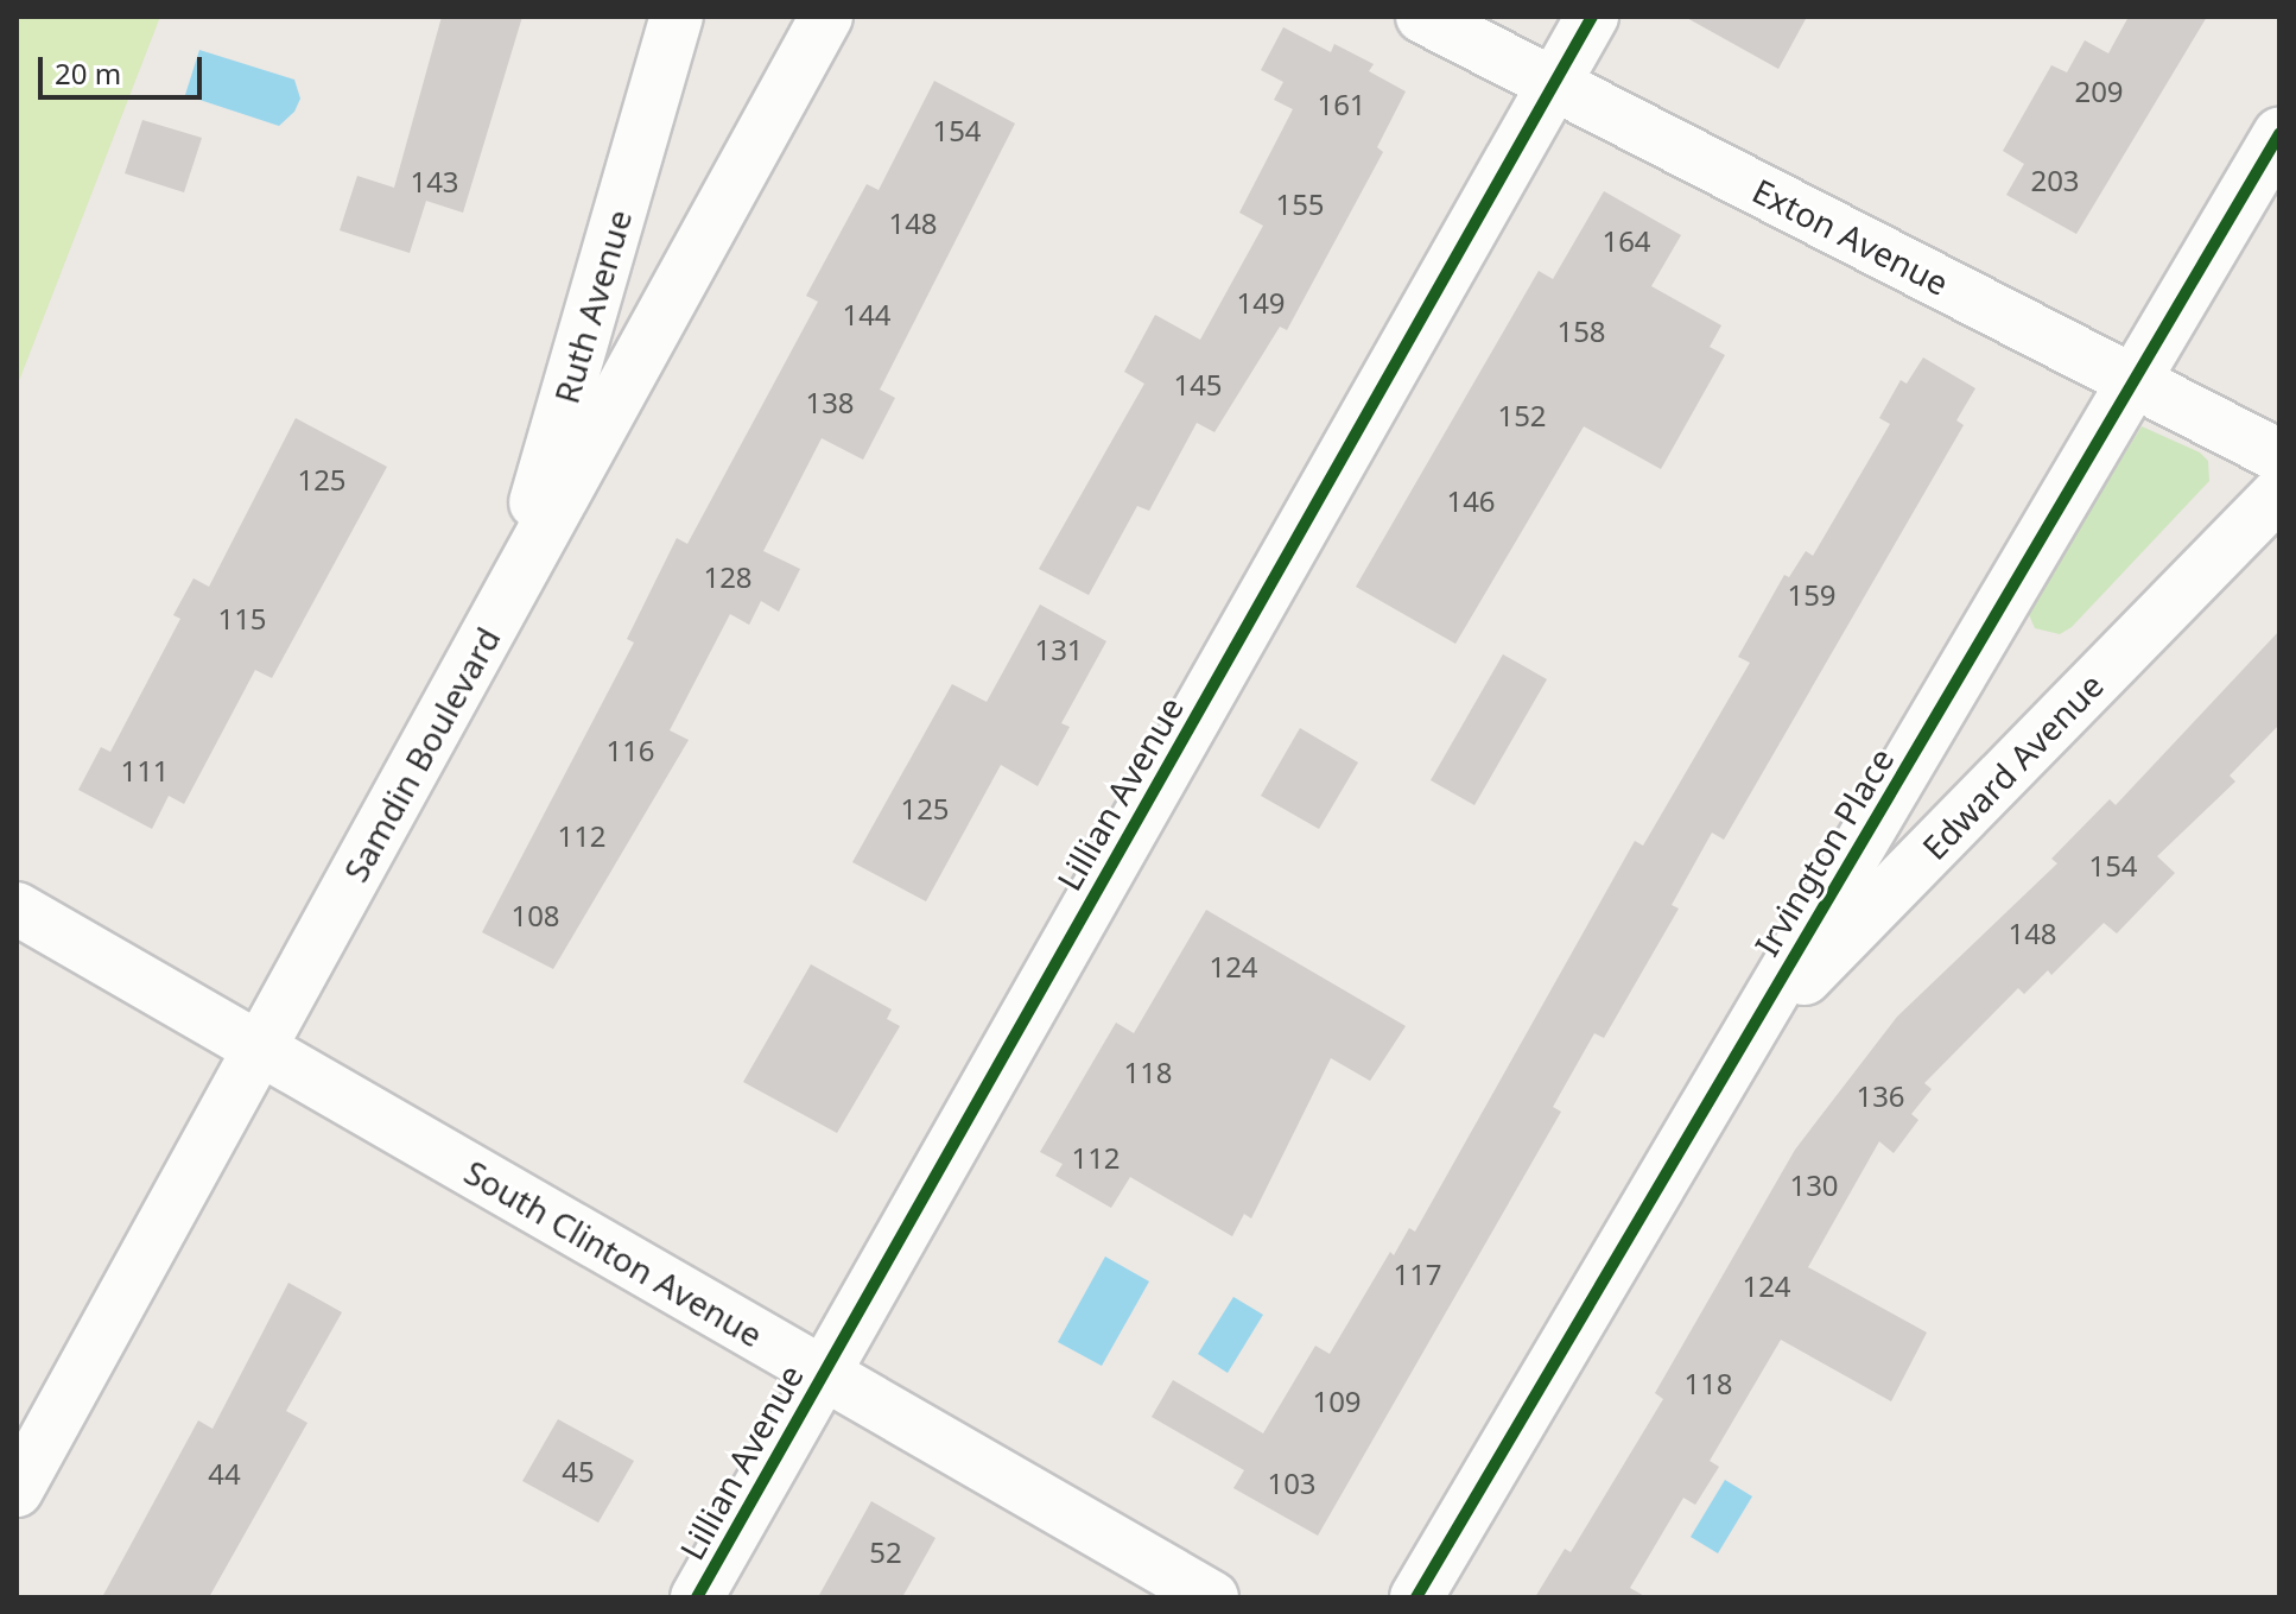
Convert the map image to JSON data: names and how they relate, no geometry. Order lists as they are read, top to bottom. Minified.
{"streets":{"street":["Exton Avenue","Ruth Avenue","Samdin Boulevard","Edward Avenue","Lillian Avenue","Irvington Place","South Clinton Avenue"]},"crossings":[["Exton Avenue","Lillian Avenue"],["Exton Avenue","Irvington Place"],["Ruth Avenue","Samdin Boulevard"],["Samdin Boulevard","South Clinton Avenue"],["Edward Avenue","Irvington Place"],["Lillian Avenue","South Clinton Avenue"]],"house_numbers":["209","161","154","203","143","155","148","164","149","144","158","145","138","152","125","146","128","159","115","131","116","111","125","112","154","108","148","124","118","136","112","130","117","124","118","109","45","44","103","52"],"scale_bar":"20 m"}
